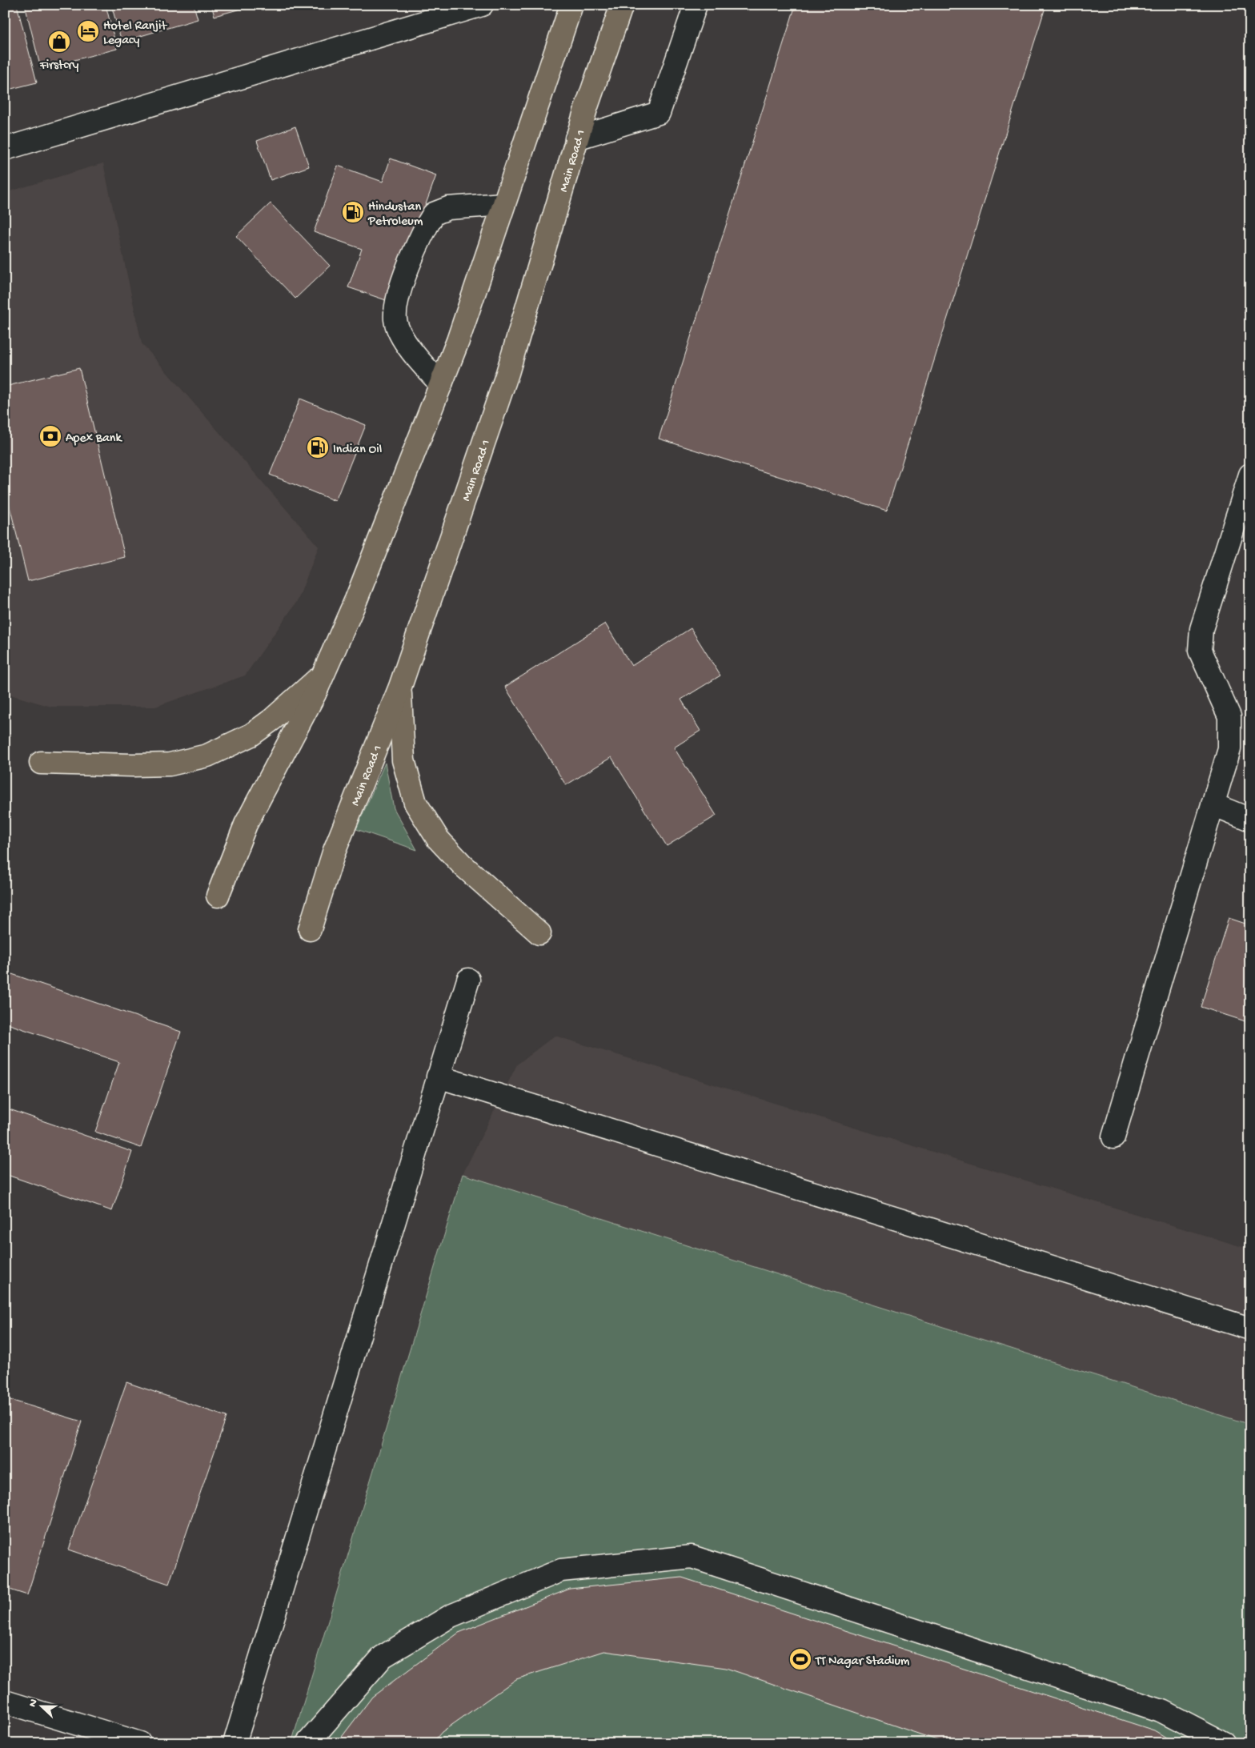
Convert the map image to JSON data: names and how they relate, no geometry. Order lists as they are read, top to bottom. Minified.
{"streets":{"main road":["Main Road 1"]},"places":{"hotel":["Hotel Ranjit Legacy"],"shop":["Firstcry"],"fuel station":["Hindustan Petroleum","Indian Oil"],"bank":["Apex Bank"],"sports":["TT Nagar Stadium"]},"north":"left"}
